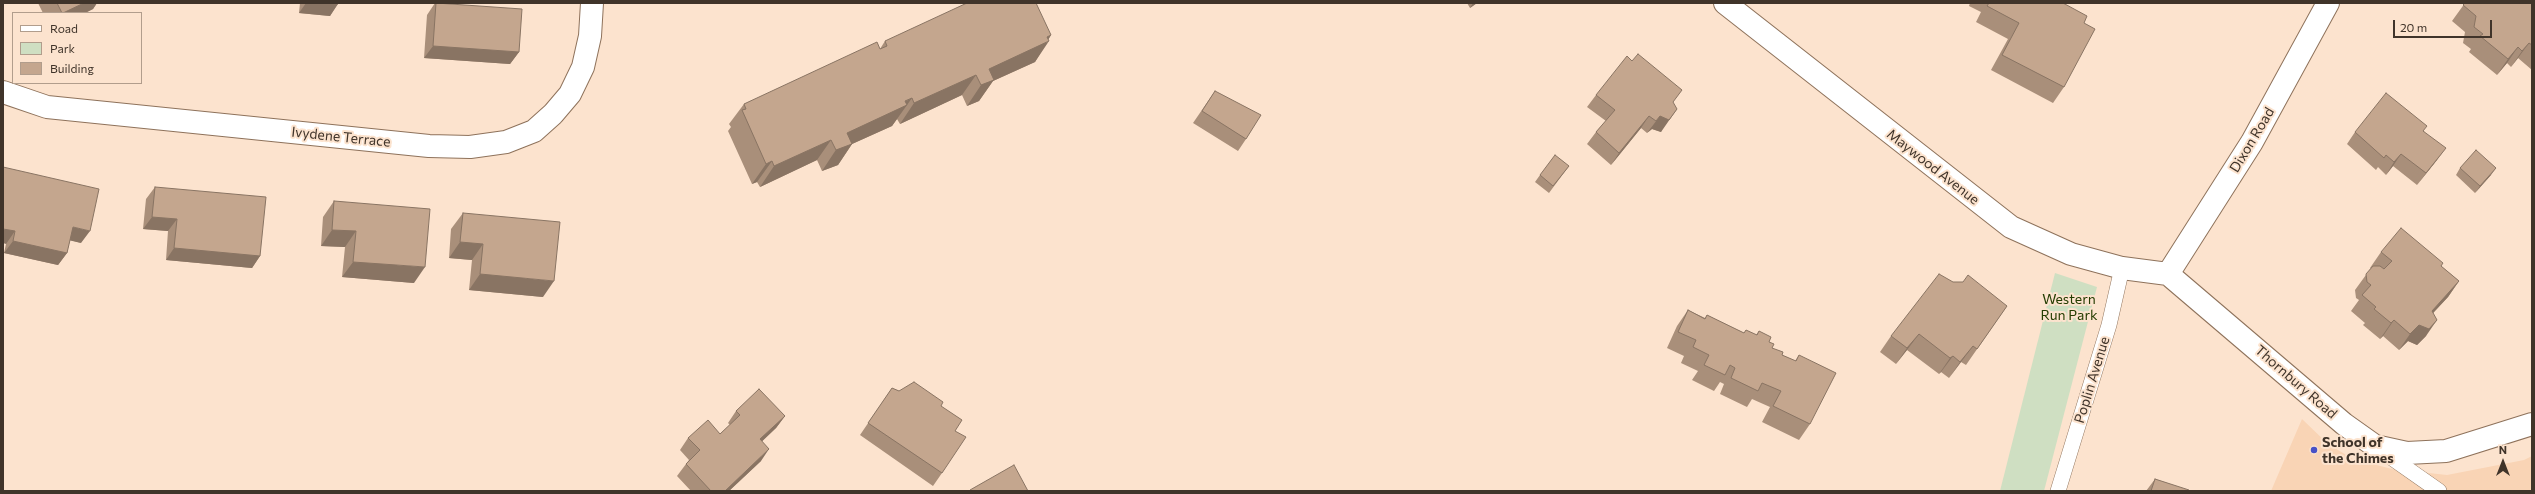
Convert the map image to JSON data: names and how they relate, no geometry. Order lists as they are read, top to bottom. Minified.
{"streets":{"street":["Ivydene Terrace","Dixon Road","Maywood Avenue","Thornbury Road"],"lane":["Poplin Avenue"]},"crossings":[["Dixon Road","Maywood Avenue"],["Dixon Road","Thornbury Road"],["Maywood Avenue","Poplin Avenue"],["Maywood Avenue","Thornbury Road"]],"parks":["Western Run Park"],"places":["School of the Chimes"],"legend":["Road","Park","Building"],"scale_bar":"20 m","north":"top"}
